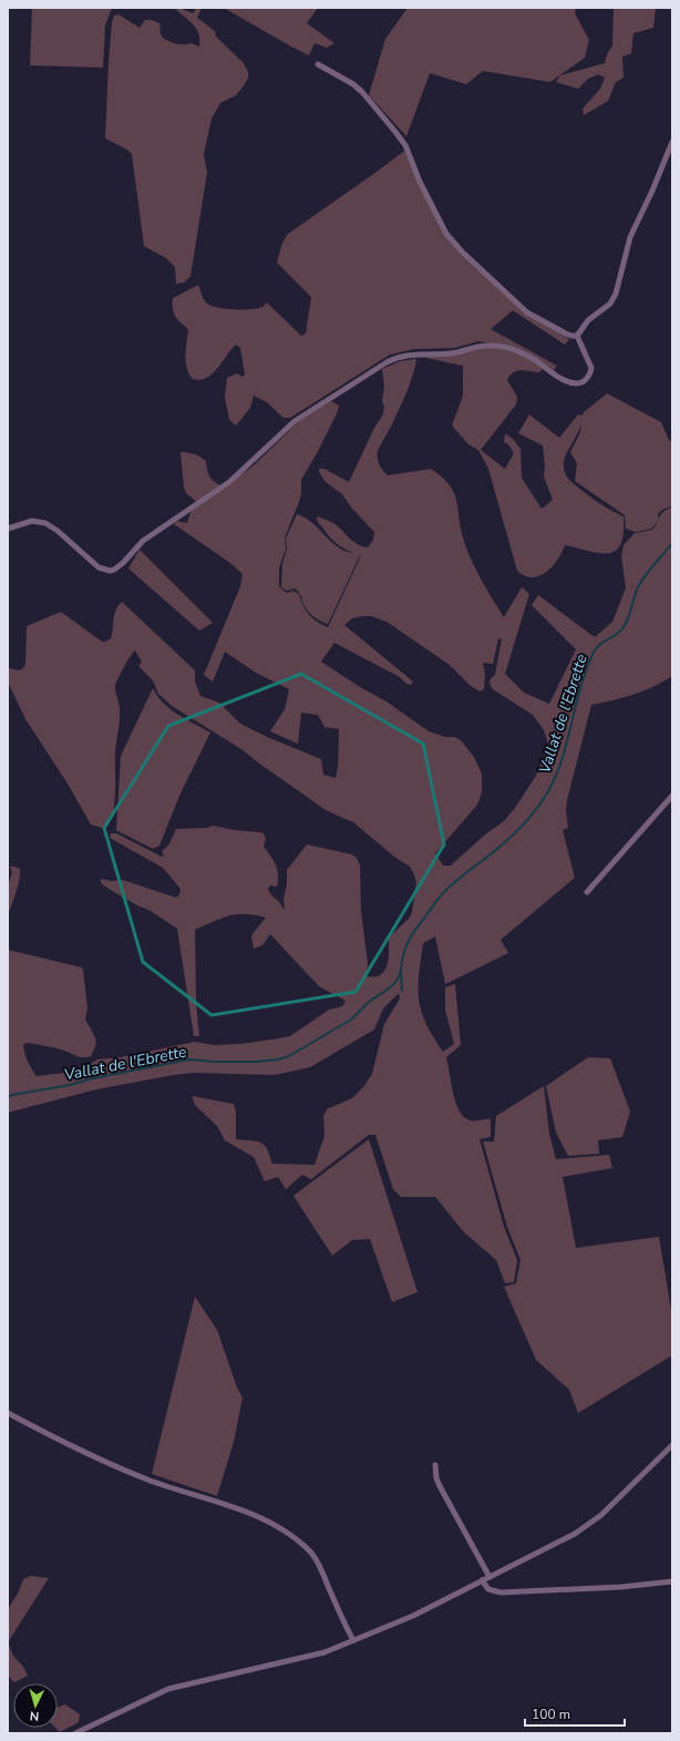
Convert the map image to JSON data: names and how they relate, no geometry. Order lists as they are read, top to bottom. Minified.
{"water":["Vallat de l'Ebrette"],"scale_bar":"100 m","north":"bottom"}
